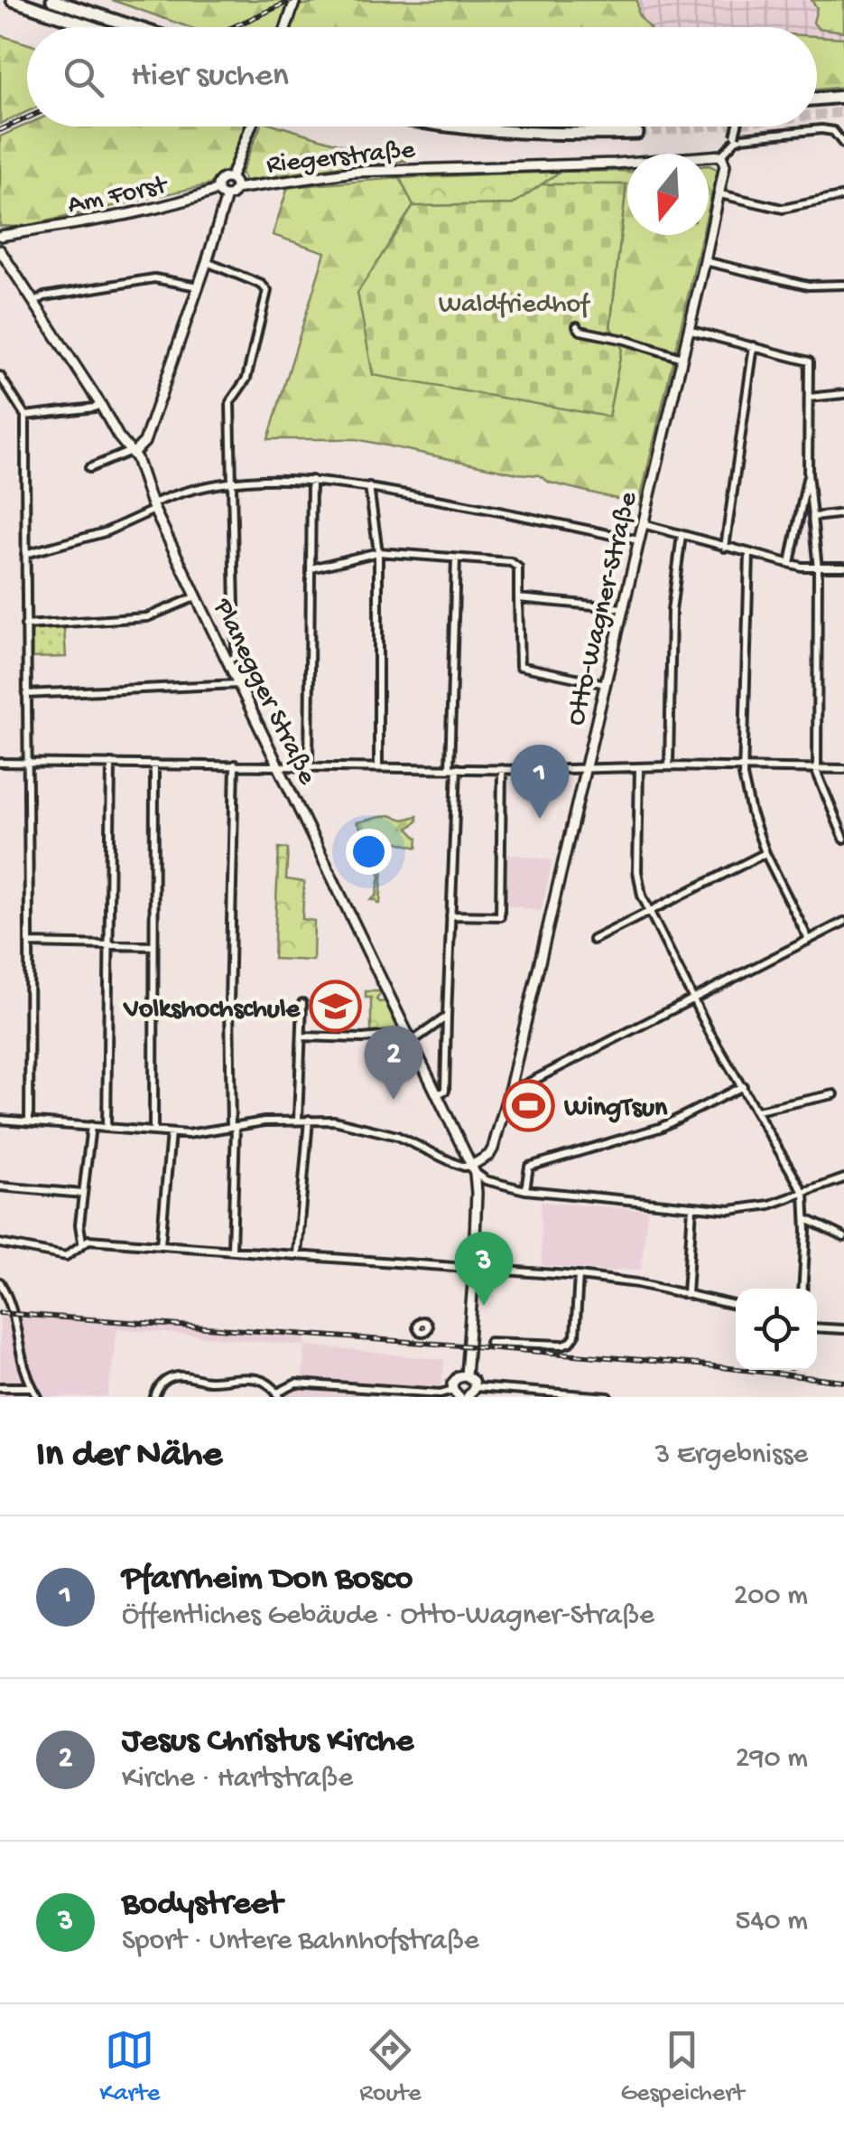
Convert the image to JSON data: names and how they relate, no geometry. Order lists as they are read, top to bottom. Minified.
{"streets":{"street":["Riegerstraße","Am Forst","Otto-Wagner-Straße","Planegger Straße"]},"crossings":[["Riegerstraße","Otto-Wagner-Straße"],["Am Forst","Planegger Straße"],["Otto-Wagner-Straße","Planegger Straße"]],"parks":["Waldfriedhof"],"places":{"school or university":["Volkshochschule"],"sports":["WingTsun"]},"north":"bottom","page":{"search":"Hier suchen","pins":["1","2","3"],"heading":["In der Nähe","3 Ergebnisse"],"list":[{"mark":"1","name":"Pfarrheim Don Bosco","note":"Öffentliches Gebäude · Otto-Wagner-Straße","value":"200 m"},{"mark":"2","name":"Jesus Christus Kirche","note":"Kirche · Hartstraße","value":"290 m"},{"mark":"3","name":"Bodystreet","note":"Sport · Untere Bahnhofstraße","value":"540 m"}],"nav":["Karte","Route","Gespeichert"]}}
